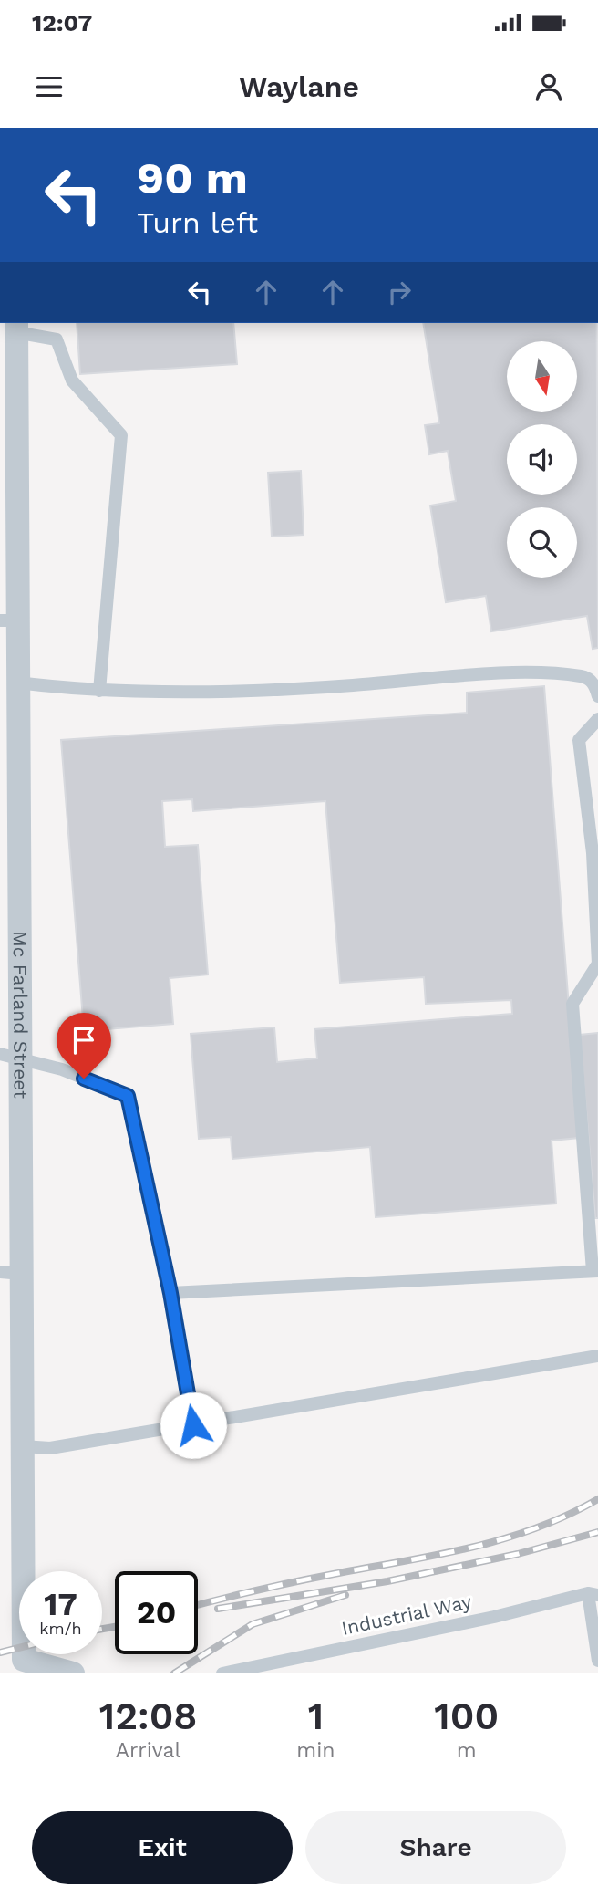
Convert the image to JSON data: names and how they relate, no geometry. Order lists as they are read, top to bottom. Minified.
{"streets":{"street":["Mc Farland Street"],"lane":["Industrial Way"]},"north":"bottom","page":{"status":"12:07","header":"Waylane","turn":["90 m","Turn left"],"speed":"17 km/h","limit":"20","eta":["12:08","Arrival","1","min","100","m"],"buttons":["Exit","Share"]}}
